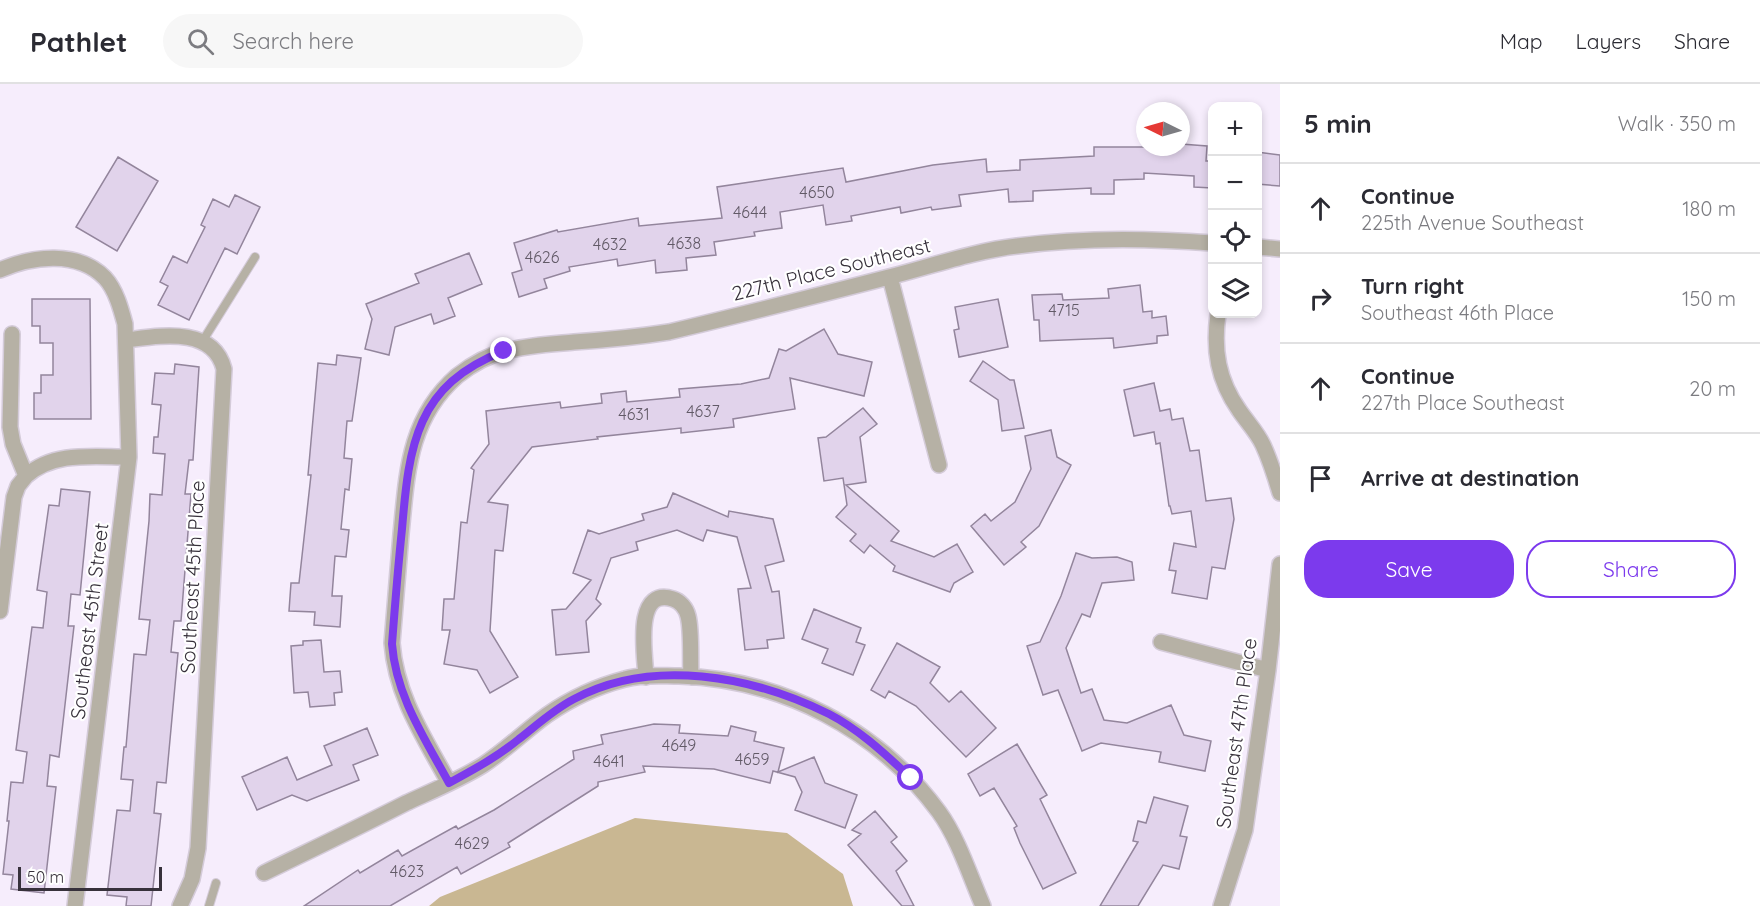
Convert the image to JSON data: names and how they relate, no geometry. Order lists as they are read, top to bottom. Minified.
{"streets":{"street":["227th Place Southeast","Southeast 45th Place","Southeast 45th Street","Southeast 47th Place"]},"house_numbers":["4650","4644","4638","4632","4626","4715","4637","4631","4649","4659","4641","4629","4623"],"scale_bar":"50 m","north":"left","page":{"header":"Pathlet","search":"Search here","nav":["Map","Layers","Share"],"heading":["5 min","Walk · 350 m"],"map_buttons":["+","−"],"list":[["Continue","225th Avenue Southeast","180 m"],["Turn right","Southeast 46th Place","150 m"],["Continue","227th Place Southeast","20 m"],"Arrive at destination"],"buttons":["Save","Share"],"scale":"50 m"}}
